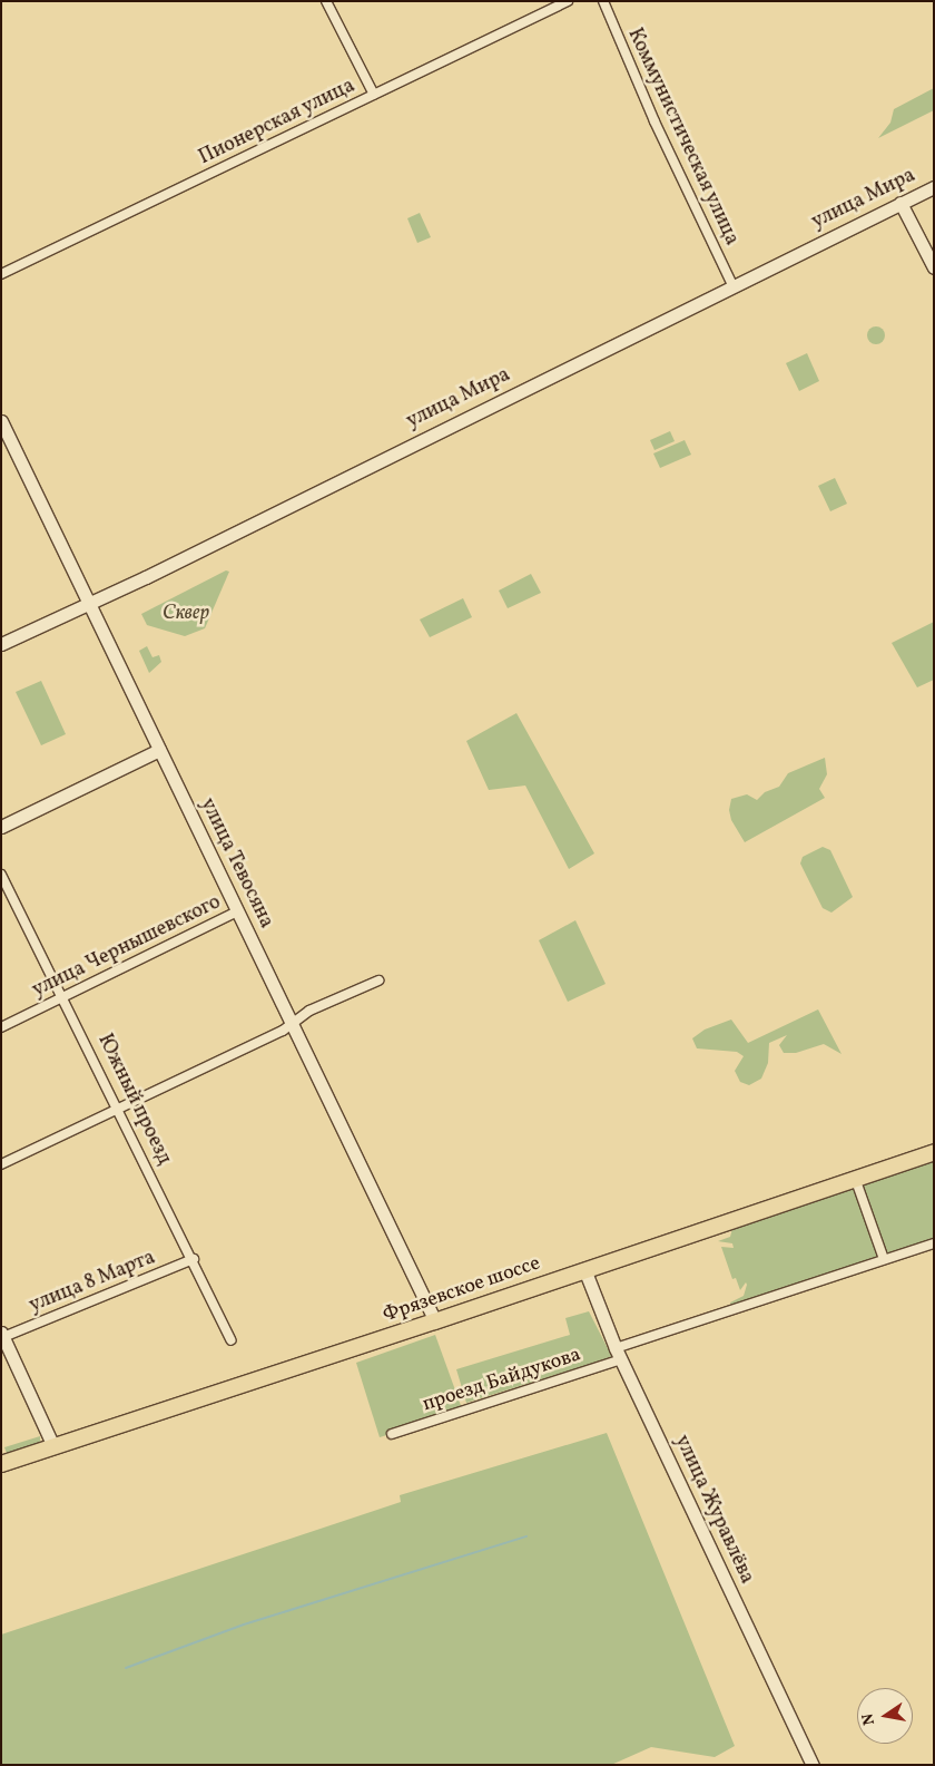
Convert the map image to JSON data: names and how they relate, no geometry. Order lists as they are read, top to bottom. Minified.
{"streets":{"highway":["Фрязевское шоссе"],"main road":["улица Мира","улица Тевосяна","улица Журавлёва"],"street":["Пионерская улица","Коммунистическая улица","улица Чернышевского","Южный проезд","улица 8 Марта","проезд Байдукова"]},"crossings":[["Коммунистическая улица","улица Мира"],["улица Мира","улица Тевосяна"],["улица Тевосяна","улица Чернышевского"],["улица Тевосяна","Фрязевское шоссе"],["улица Чернышевского","Южный проезд"],["Южный проезд","улица 8 Марта"],["Фрязевское шоссе","улица Журавлёва"],["проезд Байдукова","улица Журавлёва"]],"parks":["Сквер"],"north":"left"}
